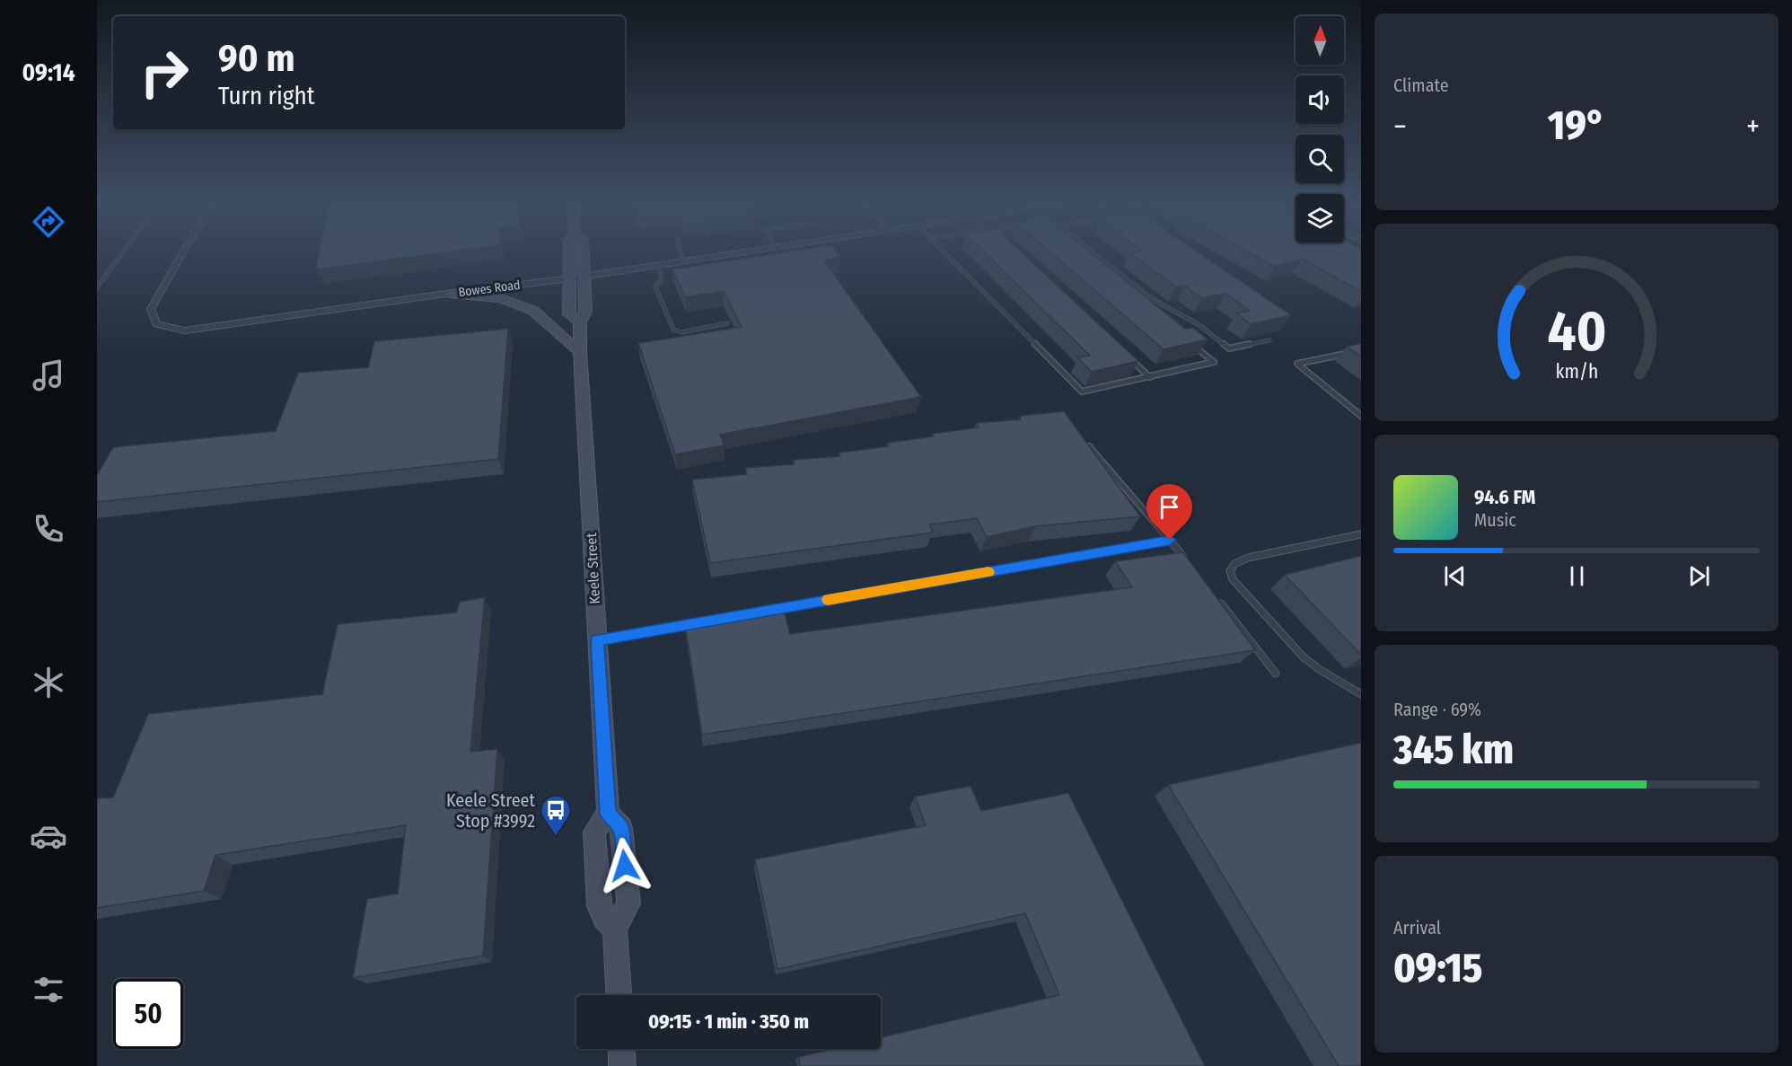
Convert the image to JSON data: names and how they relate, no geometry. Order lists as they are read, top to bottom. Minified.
{"streets":{"main road":["Keele Street"],"street":["Bowes Road"]},"crossings":[["Bowes Road","Keele Street"]],"places":{"bus stop":["Keele Street Stop #3992"]},"north":"top","page":{"tabs":"09:14","tile":["Climate",["Range · 69%","345 km"],["Arrival","09:15"]],"turn":["90 m","Turn right"],"heat":["−","19°","+"],"song":["94.6 FM","Music"],"limit":"50","trip":"09:15 · 1 min · 350 m","gauge":["40","km/h"]}}
